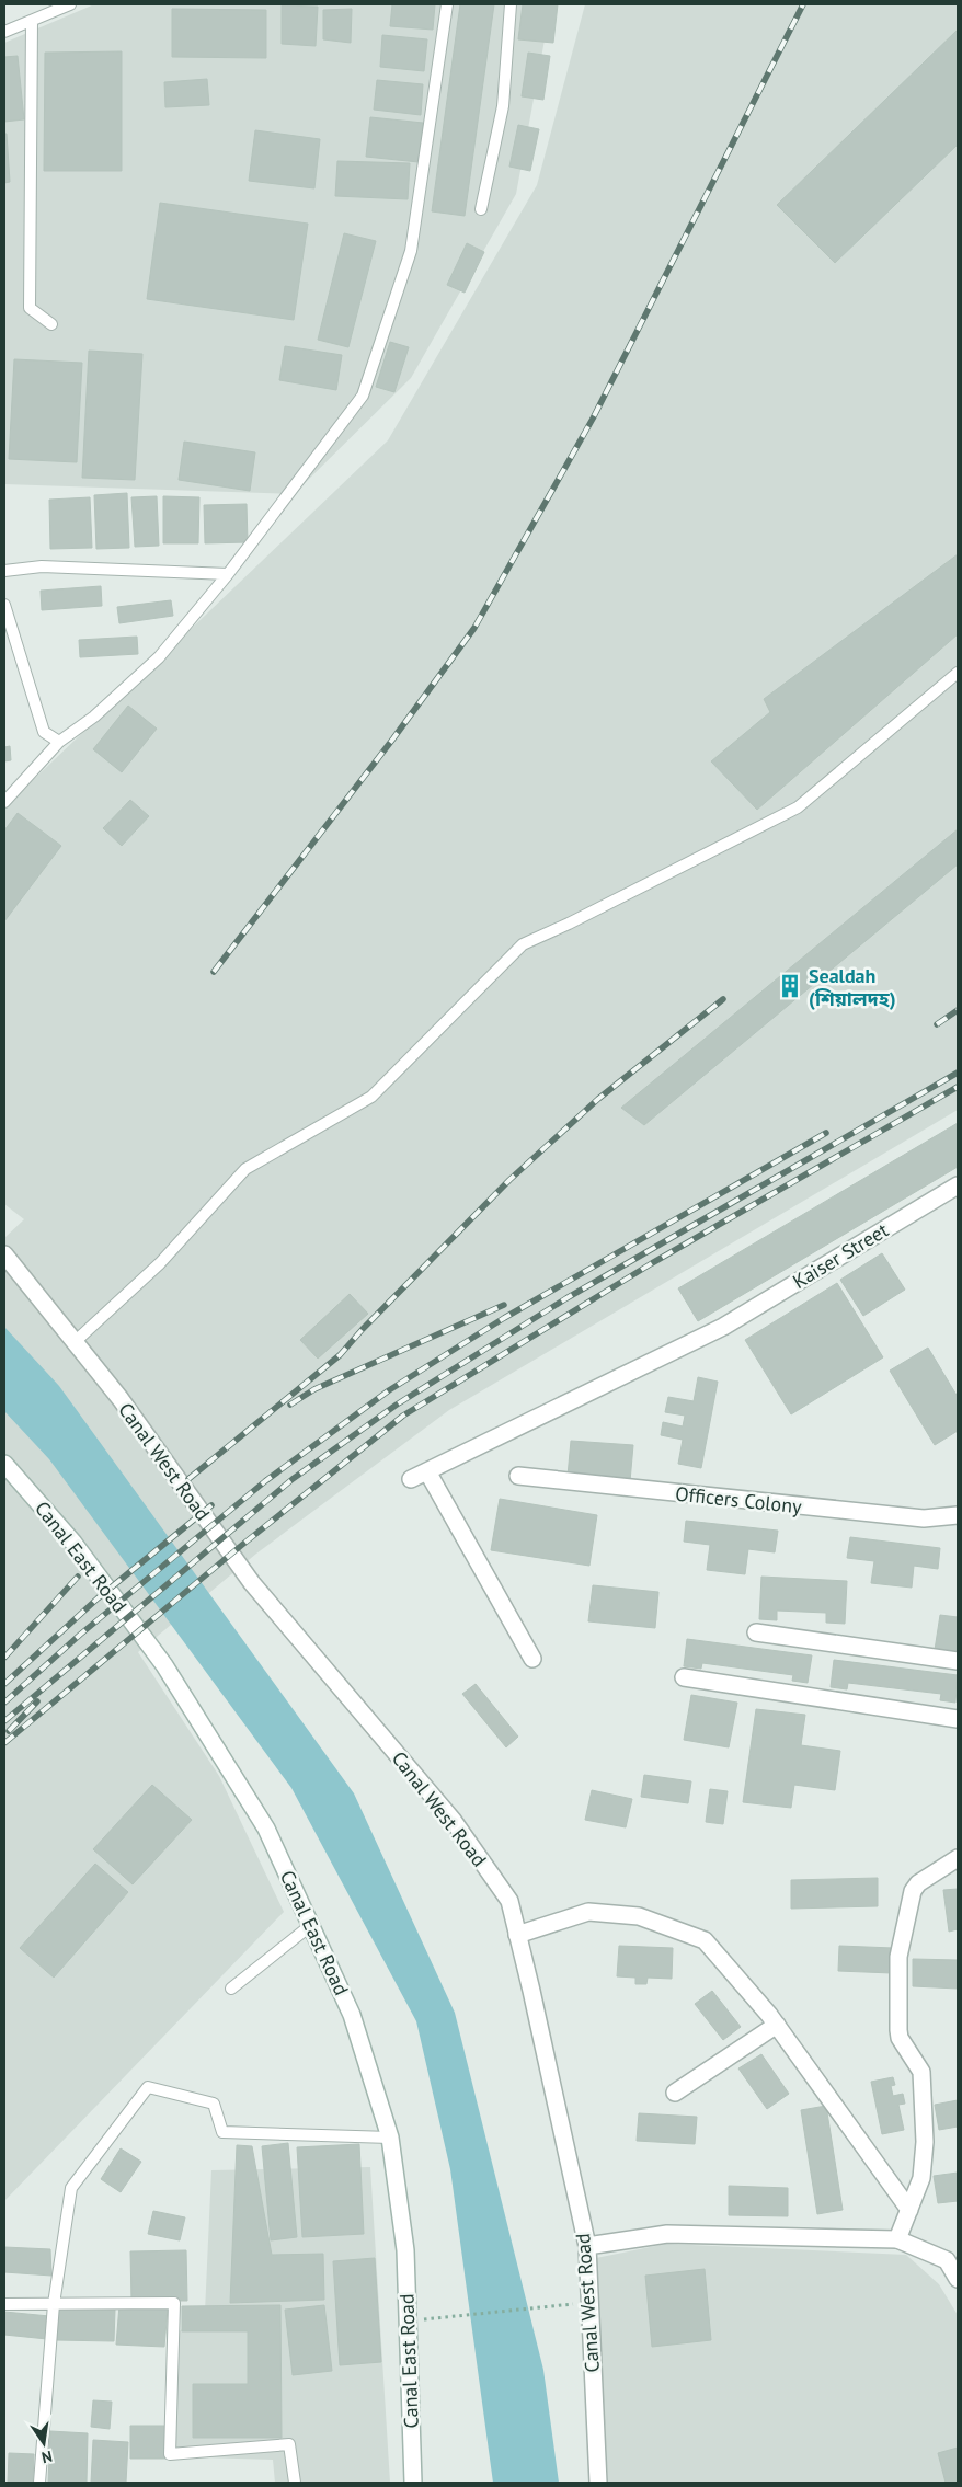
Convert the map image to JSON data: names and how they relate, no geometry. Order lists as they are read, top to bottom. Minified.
{"streets":{"street":["Kaiser Street","Canal West Road","Officers Colony","Canal East Road"]},"places":{"building":["Sealdah (শিয়ালদহ)"]},"north":"bottom"}
